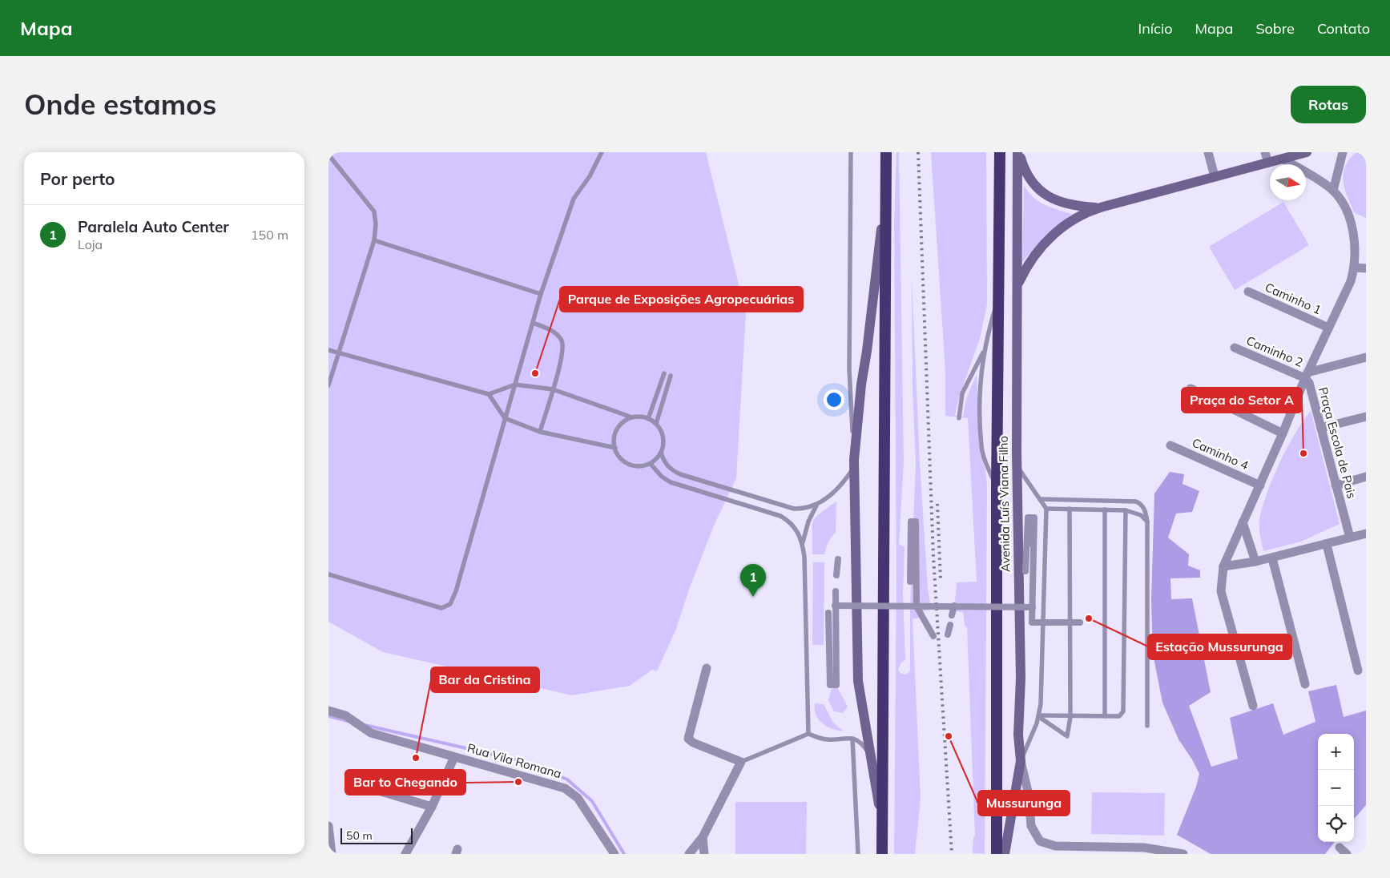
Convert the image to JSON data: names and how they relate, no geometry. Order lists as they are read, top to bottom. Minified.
{"streets":{"highway":["Avenida Luís Viana Filho"],"street":["Caminho 1","Caminho 2","Praça Escola de Pais","Caminho 4","Rua Vila Romana"]},"crossings":[["Caminho 2","Praça Escola de Pais"]],"places":["Parque de Exposições Agropecuárias","Praça do Setor A","Estação Mussurunga","Mussurunga","Bar da Cristina","Bar to Chegando"],"scale_bar":"50 m","north":"right","page":{"header":"Mapa","nav":["Início","Mapa","Sobre","Contato"],"buttons":"Rotas","title":"Onde estamos","heading":"Por perto","list":[{"mark":"1","name":"Paralela Auto Center","note":"Loja","value":"150 m"}],"pins":"1","map_buttons":["+","−"],"scale":"50 m"}}
